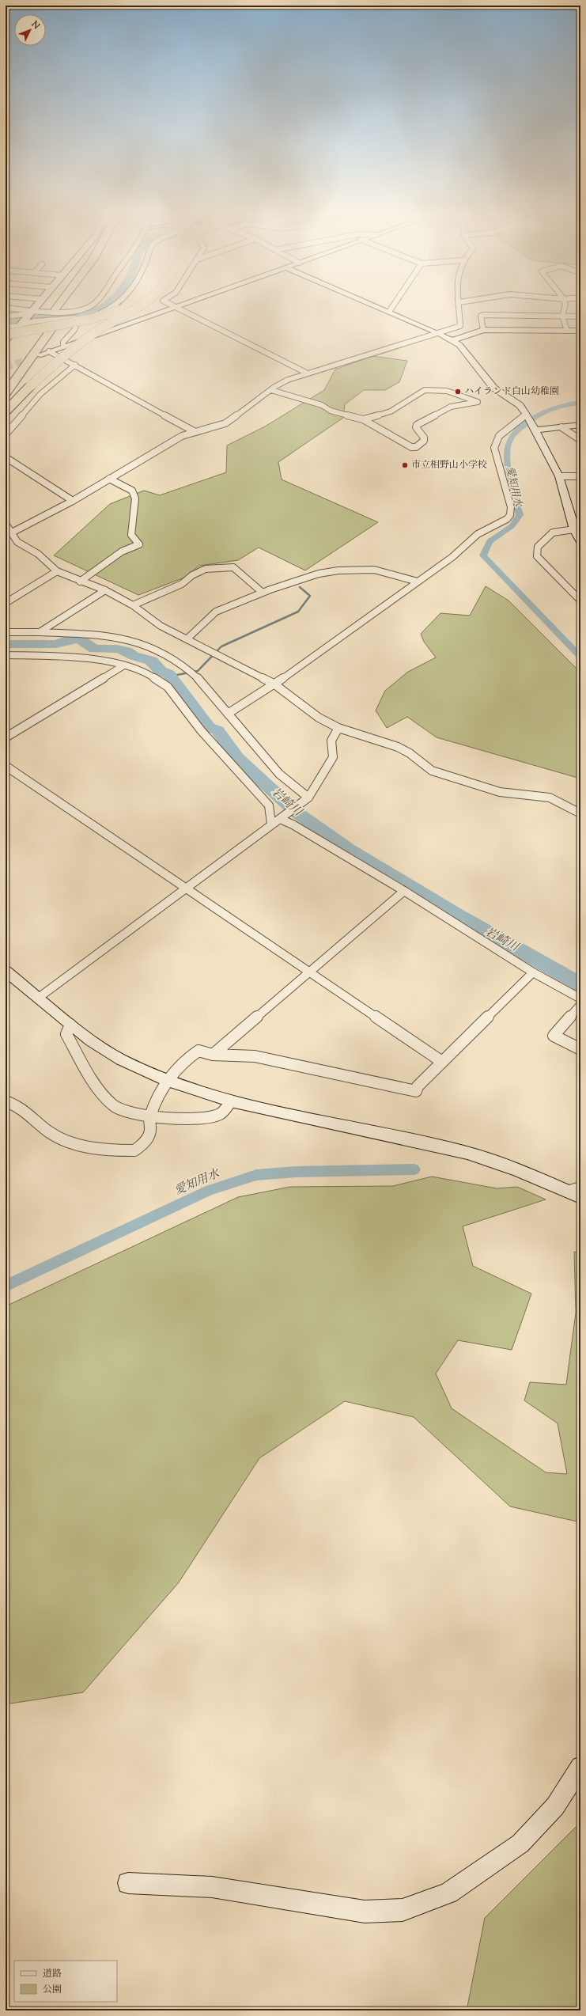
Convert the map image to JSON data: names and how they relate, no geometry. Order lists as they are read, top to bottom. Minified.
{"water":["愛知用水","岩崎川"],"places":["ハイランド白山幼稚園","市立相野山小学校"],"legend":["道路","公園"],"north":"top right"}
